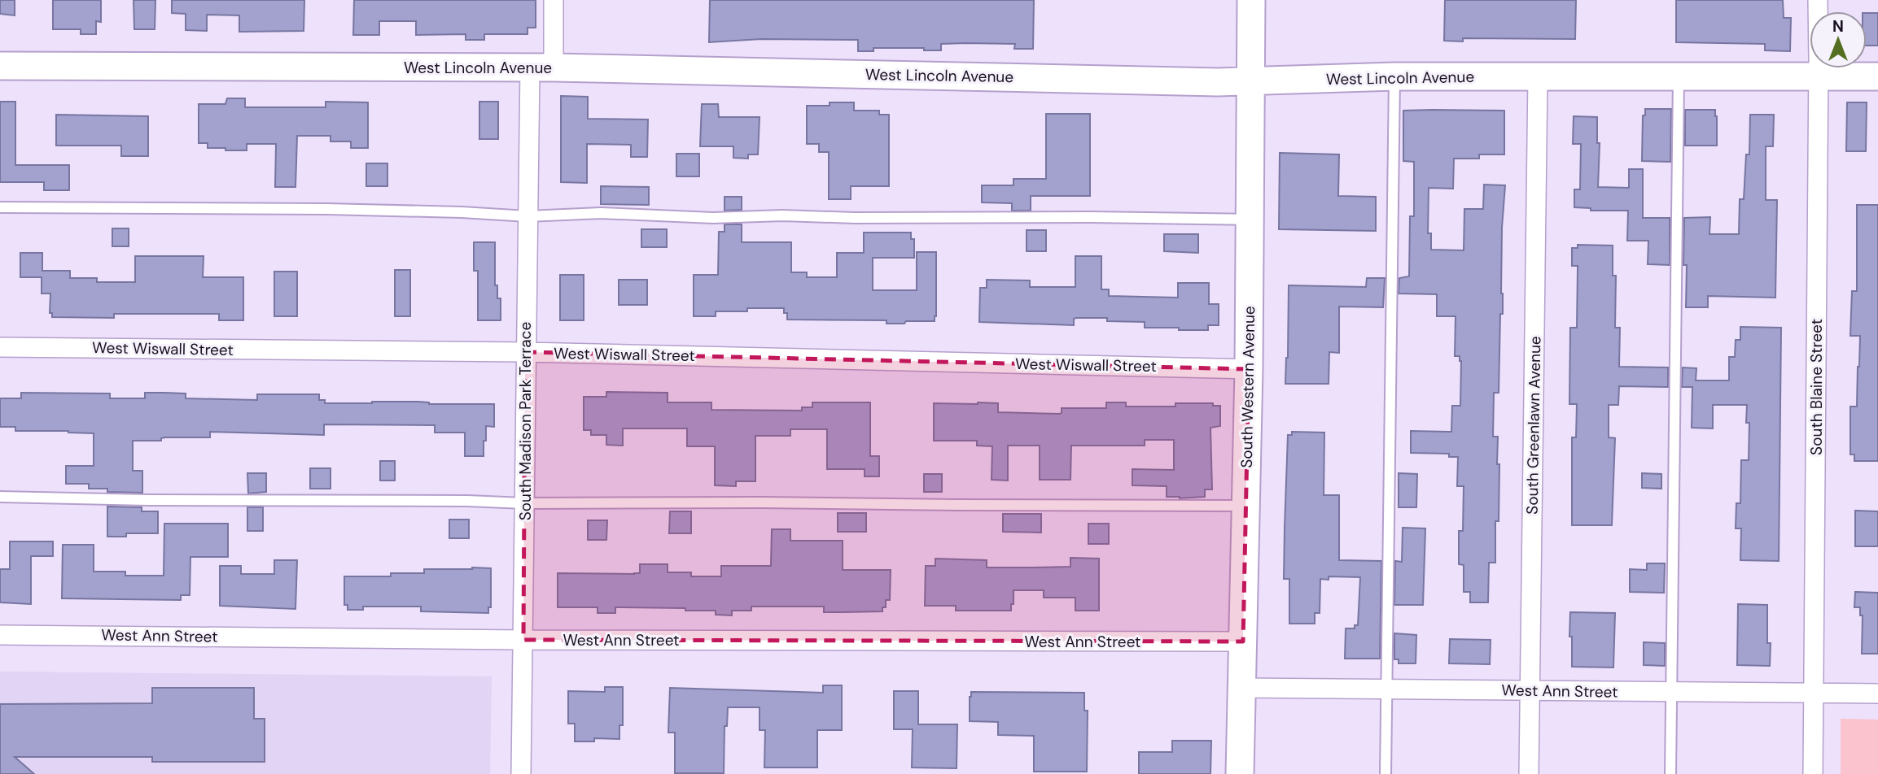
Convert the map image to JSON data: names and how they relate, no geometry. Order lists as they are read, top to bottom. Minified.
{"streets":{"main road":["West Lincoln Avenue","South Western Avenue"],"street":["West Wiswall Street","South Blaine Street","South Madison Park Terrace","South Greenlawn Avenue","West Ann Street"]},"crossings":[["West Lincoln Avenue","South Western Avenue"],["West Lincoln Avenue","South Blaine Street"],["West Lincoln Avenue","South Madison Park Terrace"],["West Lincoln Avenue","South Greenlawn Avenue"],["West Wiswall Street","South Western Avenue"],["West Wiswall Street","South Madison Park Terrace"],["South Western Avenue","West Ann Street"],["South Blaine Street","West Ann Street"],["South Madison Park Terrace","West Ann Street"],["South Greenlawn Avenue","West Ann Street"]],"north":"top"}
